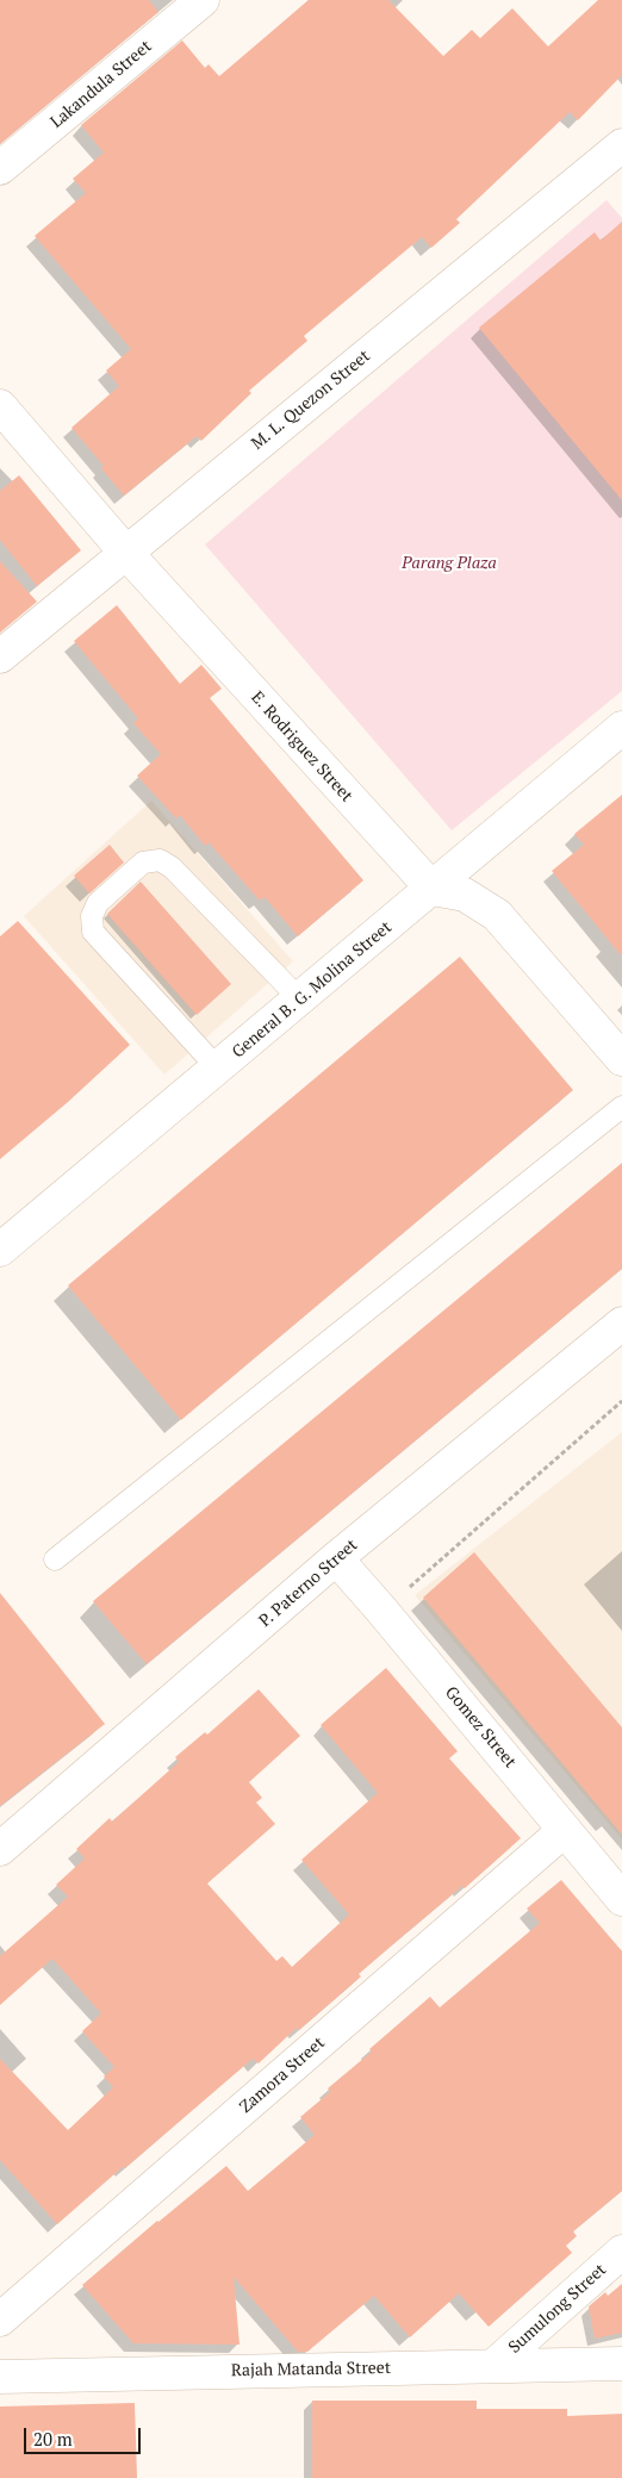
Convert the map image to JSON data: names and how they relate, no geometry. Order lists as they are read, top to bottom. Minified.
{"streets":{"street":["Lakandula Street","M. L. Quezon Street","E. Rodriguez Street","General B. G. Molina Street","P. Paterno Street","Gomez Street","Zamora Street","Sumulong Street","Rajah Matanda Street"]},"crossings":[["M. L. Quezon Street","E. Rodriguez Street"],["E. Rodriguez Street","General B. G. Molina Street"],["P. Paterno Street","Gomez Street"],["Gomez Street","Zamora Street"],["Sumulong Street","Rajah Matanda Street"]],"parks":["Parang Plaza"],"scale_bar":"20 m"}
